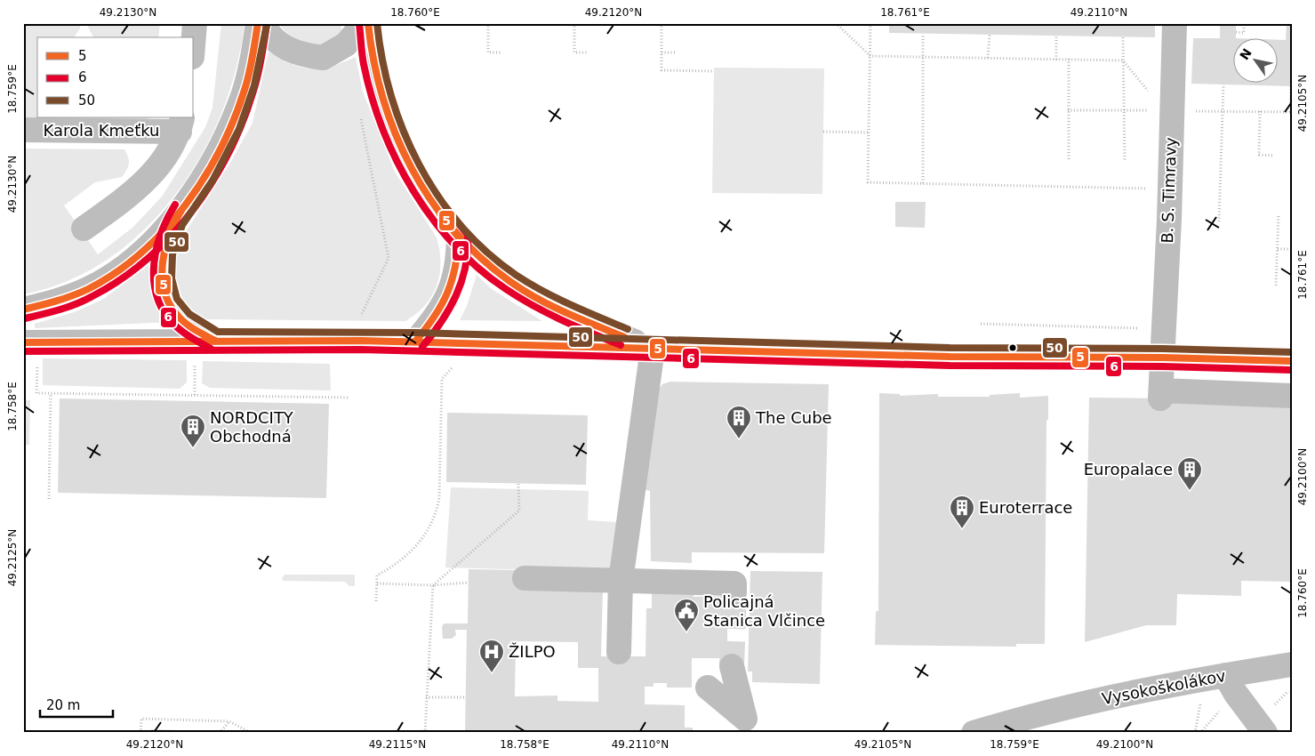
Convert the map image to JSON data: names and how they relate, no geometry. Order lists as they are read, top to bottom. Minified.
{"streets":{"street":["Karola Kmeťku","B. S. Timravy","Vysokoškolákov"]},"places":{"building":["The Cube","NORDCITY Obchodná","Europalace","Euroterrace"],"public building":["Policajná Stanica Vlčince"],"hospital":["ŽILPO"]},"lines":["transit line 5","transit line 50","transit line 6"],"legend":["5","6","50"],"scale_bar":"20 m","north":"top left","coordinates":["49.2130°N","18.760°E","49.2120°N","18.761°E","49.2110°N","18.759°E","49.2105°N","18.758°E","49.2100°N","49.2125°N","49.2115°N"]}
